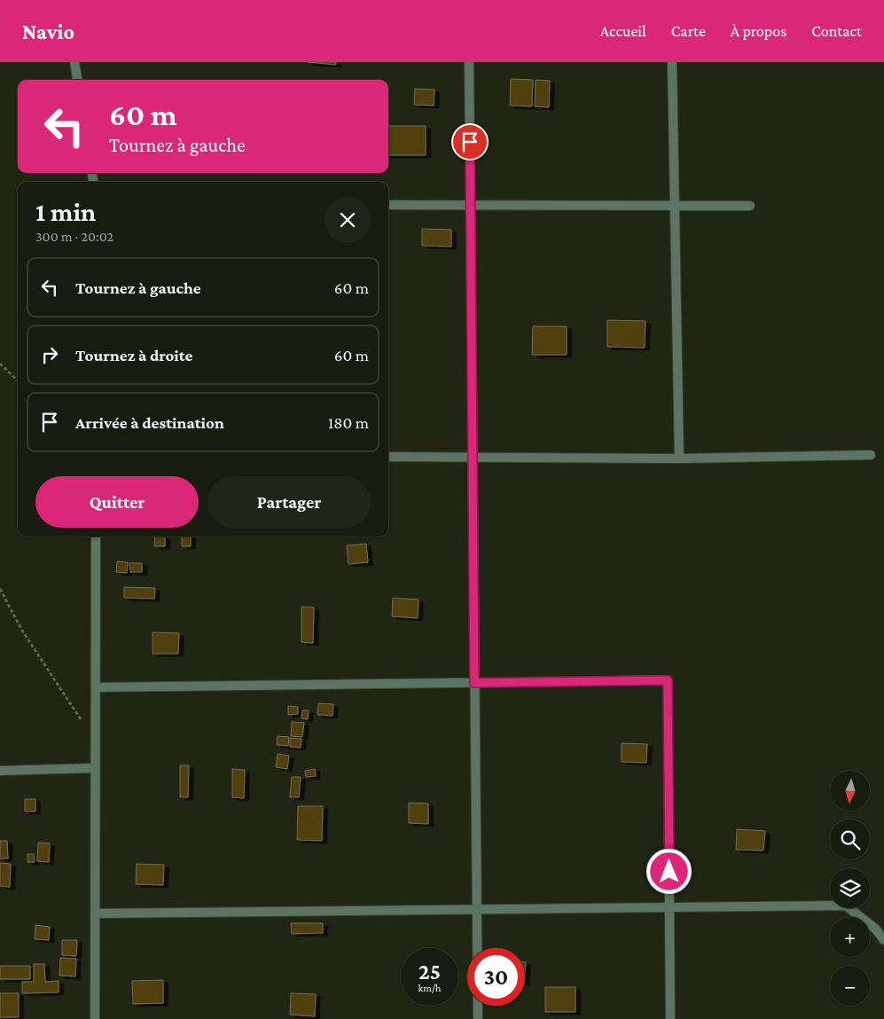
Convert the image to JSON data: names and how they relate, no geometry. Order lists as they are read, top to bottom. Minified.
{"north":"bottom","page":{"header":"Navio","nav":["Accueil","Carte","À propos","Contact"],"turn":["60 m","Tournez à gauche"],"heading":["1 min","300 m · 20:02"],"list":[{"name":"Tournez à gauche","value":"60 m"},{"name":"Tournez à droite","value":"60 m"},{"name":"Arrivée à destination","value":"180 m"}],"buttons":["Quitter","Partager"],"map_buttons":["+","−"],"speed":"25 km/h","limit":"30"}}
